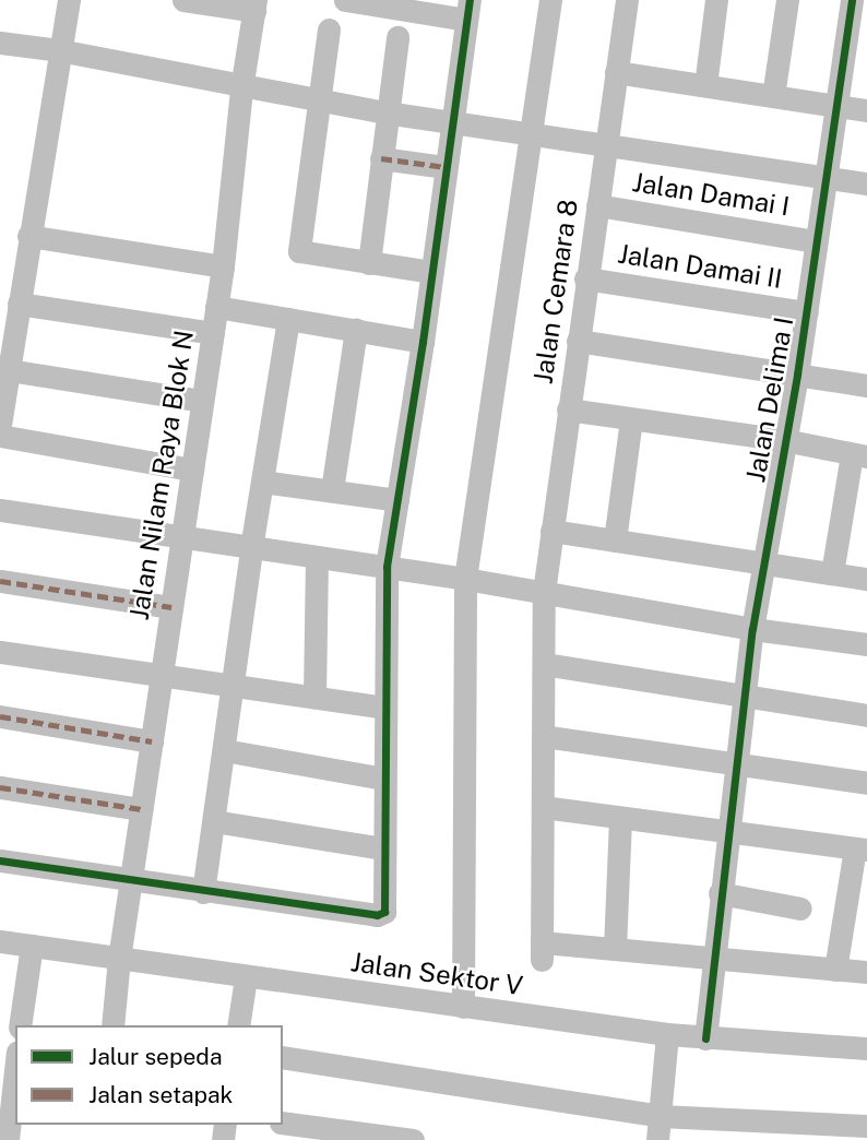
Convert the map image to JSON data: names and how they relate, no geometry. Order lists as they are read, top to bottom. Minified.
{"streets":{"street":["Jalan Damai I","Jalan Damai II","Jalan Cemara 8","Jalan Delima I","Jalan Nilam Raya Blok N","Jalan Sektor V"]},"crossings":[["Jalan Damai I","Jalan Cemara 8"],["Jalan Damai I","Jalan Delima I"],["Jalan Damai II","Jalan Cemara 8"],["Jalan Damai II","Jalan Delima I"],["Jalan Delima I","Jalan Sektor V"],["Jalan Nilam Raya Blok N","Jalan Sektor V"]],"legend":["Jalur sepeda","Jalan setapak"]}
